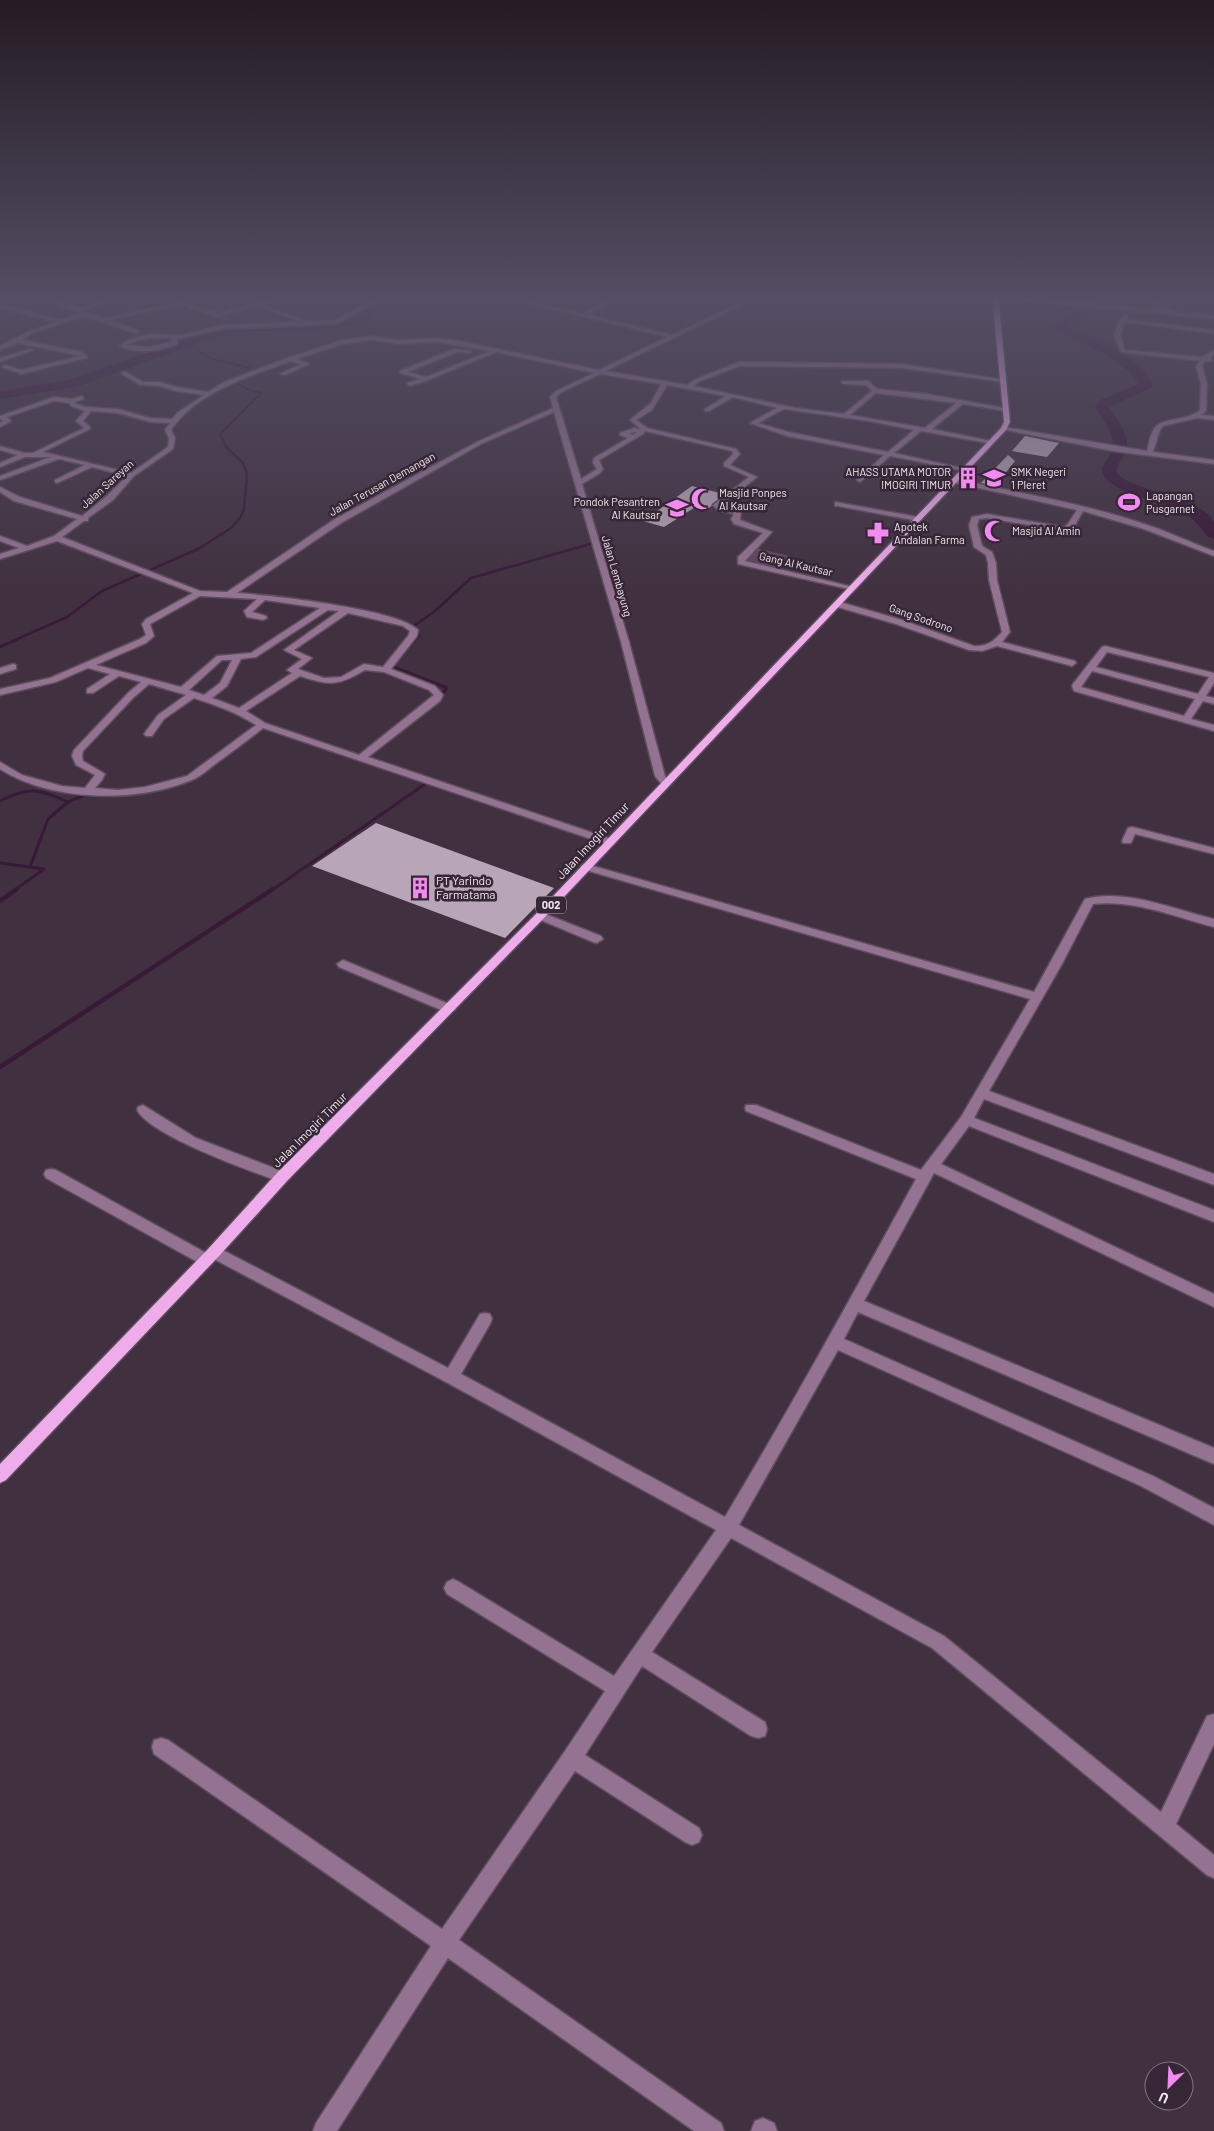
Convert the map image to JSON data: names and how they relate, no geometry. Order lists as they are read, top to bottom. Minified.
{"streets":{"main road":["Jalan Imogiri Timur","002"],"street":["Jalan Sareyan","Jalan Terusan Demangan","Gang Al Kautsar","Jalan Lembayung","Gang Sodrono"]},"crossings":[["Jalan Terusan Demangan","Jalan Lembayung"],["Gang Al Kautsar","Jalan Imogiri Timur"],["Jalan Lembayung","Jalan Imogiri Timur"],["Gang Sodrono","Jalan Imogiri Timur"]],"places":{"building":["AHASS UTAMA MOTOR IMOGIRI TIMUR","PT Yarindo Farmatama"],"school or university":["SMK Negeri 1 Pleret","Pondok Pesantren Al Kautsar"],"mosque":["Masjid Ponpes Al Kautsar","Masjid Al Amin"],"sports":["Lapangan Pusgarnet"],"pharmacy":["Apotek Andalan Farma"]},"north":"bottom left"}
